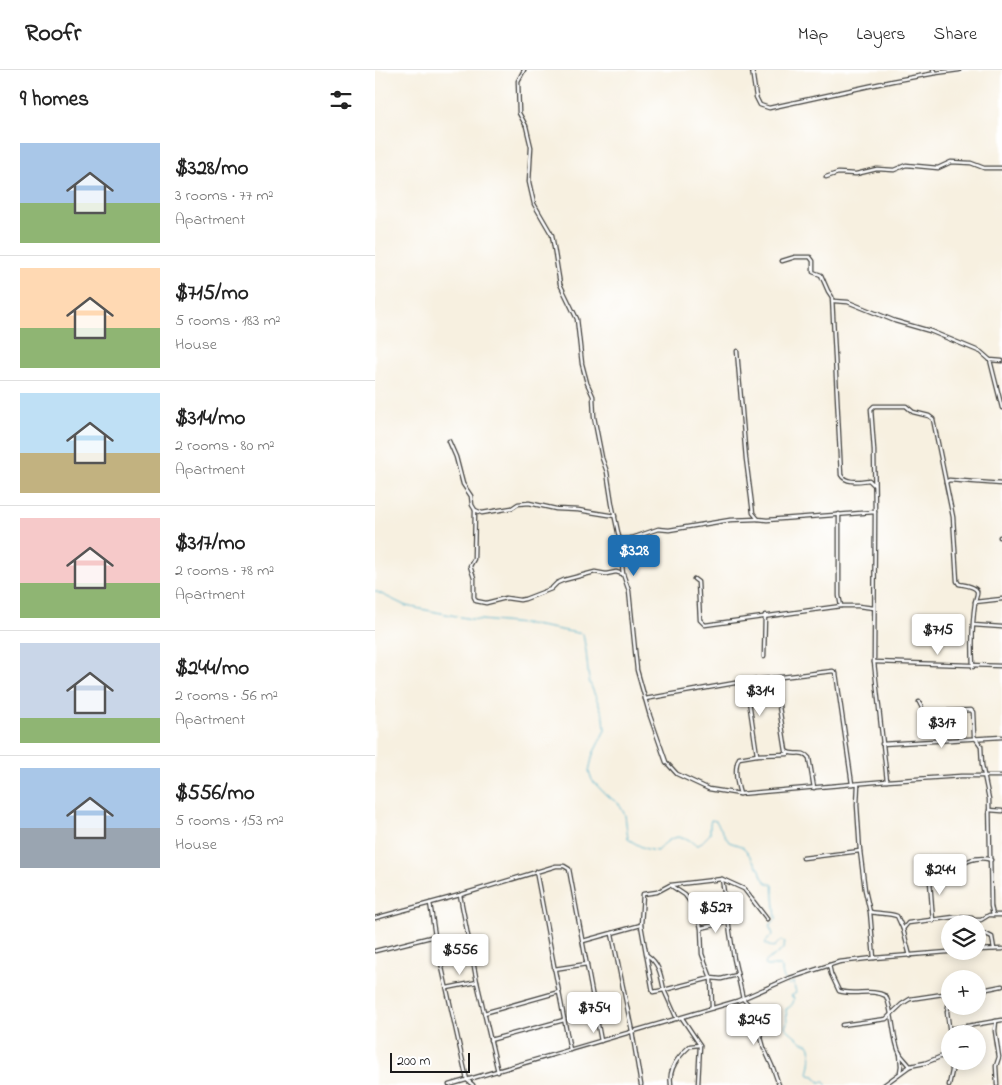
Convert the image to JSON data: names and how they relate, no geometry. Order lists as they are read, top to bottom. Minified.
{"scale_bar":"200 m","page":{"header":"Roofr","nav":["Map","Layers","Share"],"heading":"9 homes","list":[{"name":"$328/mo","note":"3 rooms · 77 m² · Apartment"},{"name":"$715/mo","note":"5 rooms · 183 m² · House"},{"name":"$314/mo","note":"2 rooms · 80 m² · Apartment"},{"name":"$317/mo","note":"2 rooms · 78 m² · Apartment"},{"name":"$244/mo","note":"2 rooms · 56 m² · Apartment"},{"name":"$556/mo","note":"5 rooms · 153 m² · House"}],"price":["$328","$715","$314","$317","$244","$527","$556","$754","$245"],"map_buttons":["+","−"],"scale":"200 m"}}
